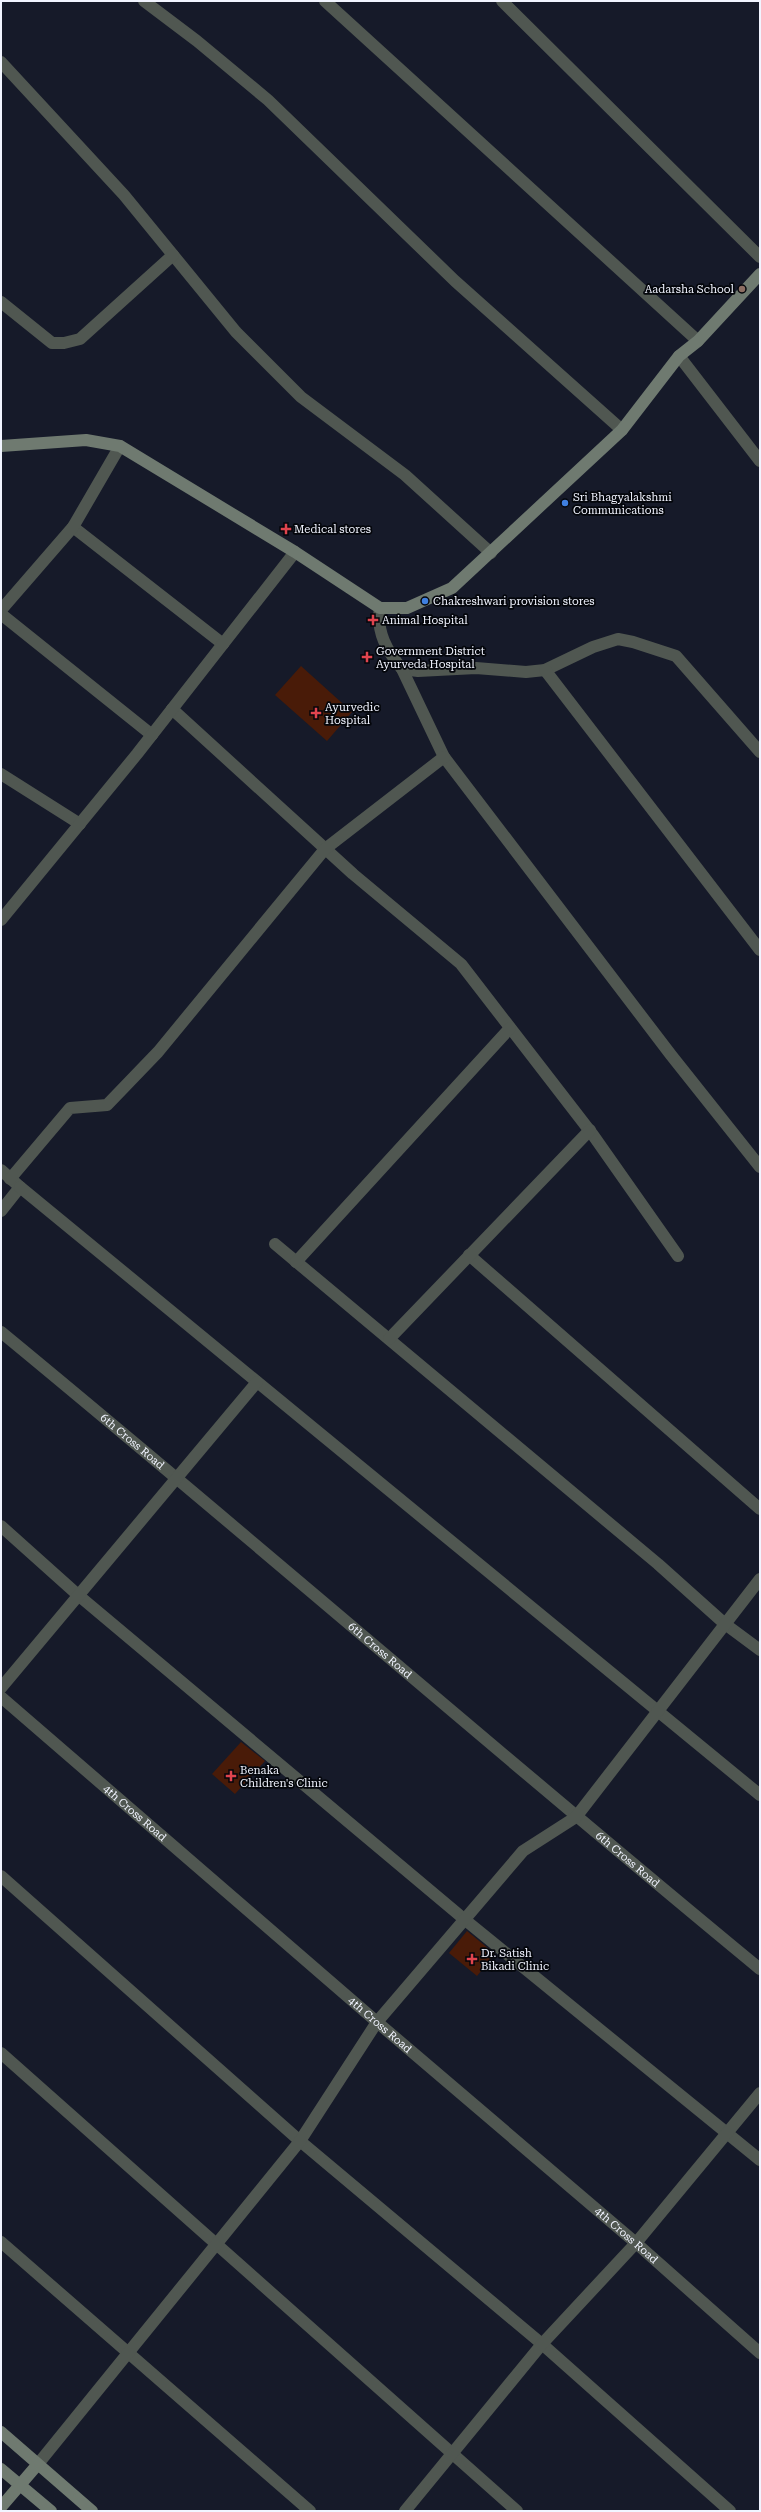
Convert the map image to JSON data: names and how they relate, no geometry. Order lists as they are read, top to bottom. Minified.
{"streets":{"street":["6th Cross Road","4th Cross Road"]},"places":{"other":["Aadarsha School","Sri Bhagyalakshmi Communications","Chakreshwari provision stores"],"health":["Medical stores","Animal Hospital","Government District Ayurveda Hospital","Ayurvedic Hospital","Benaka Children's Clinic","Dr. Satish Bikadi Clinic"]}}
